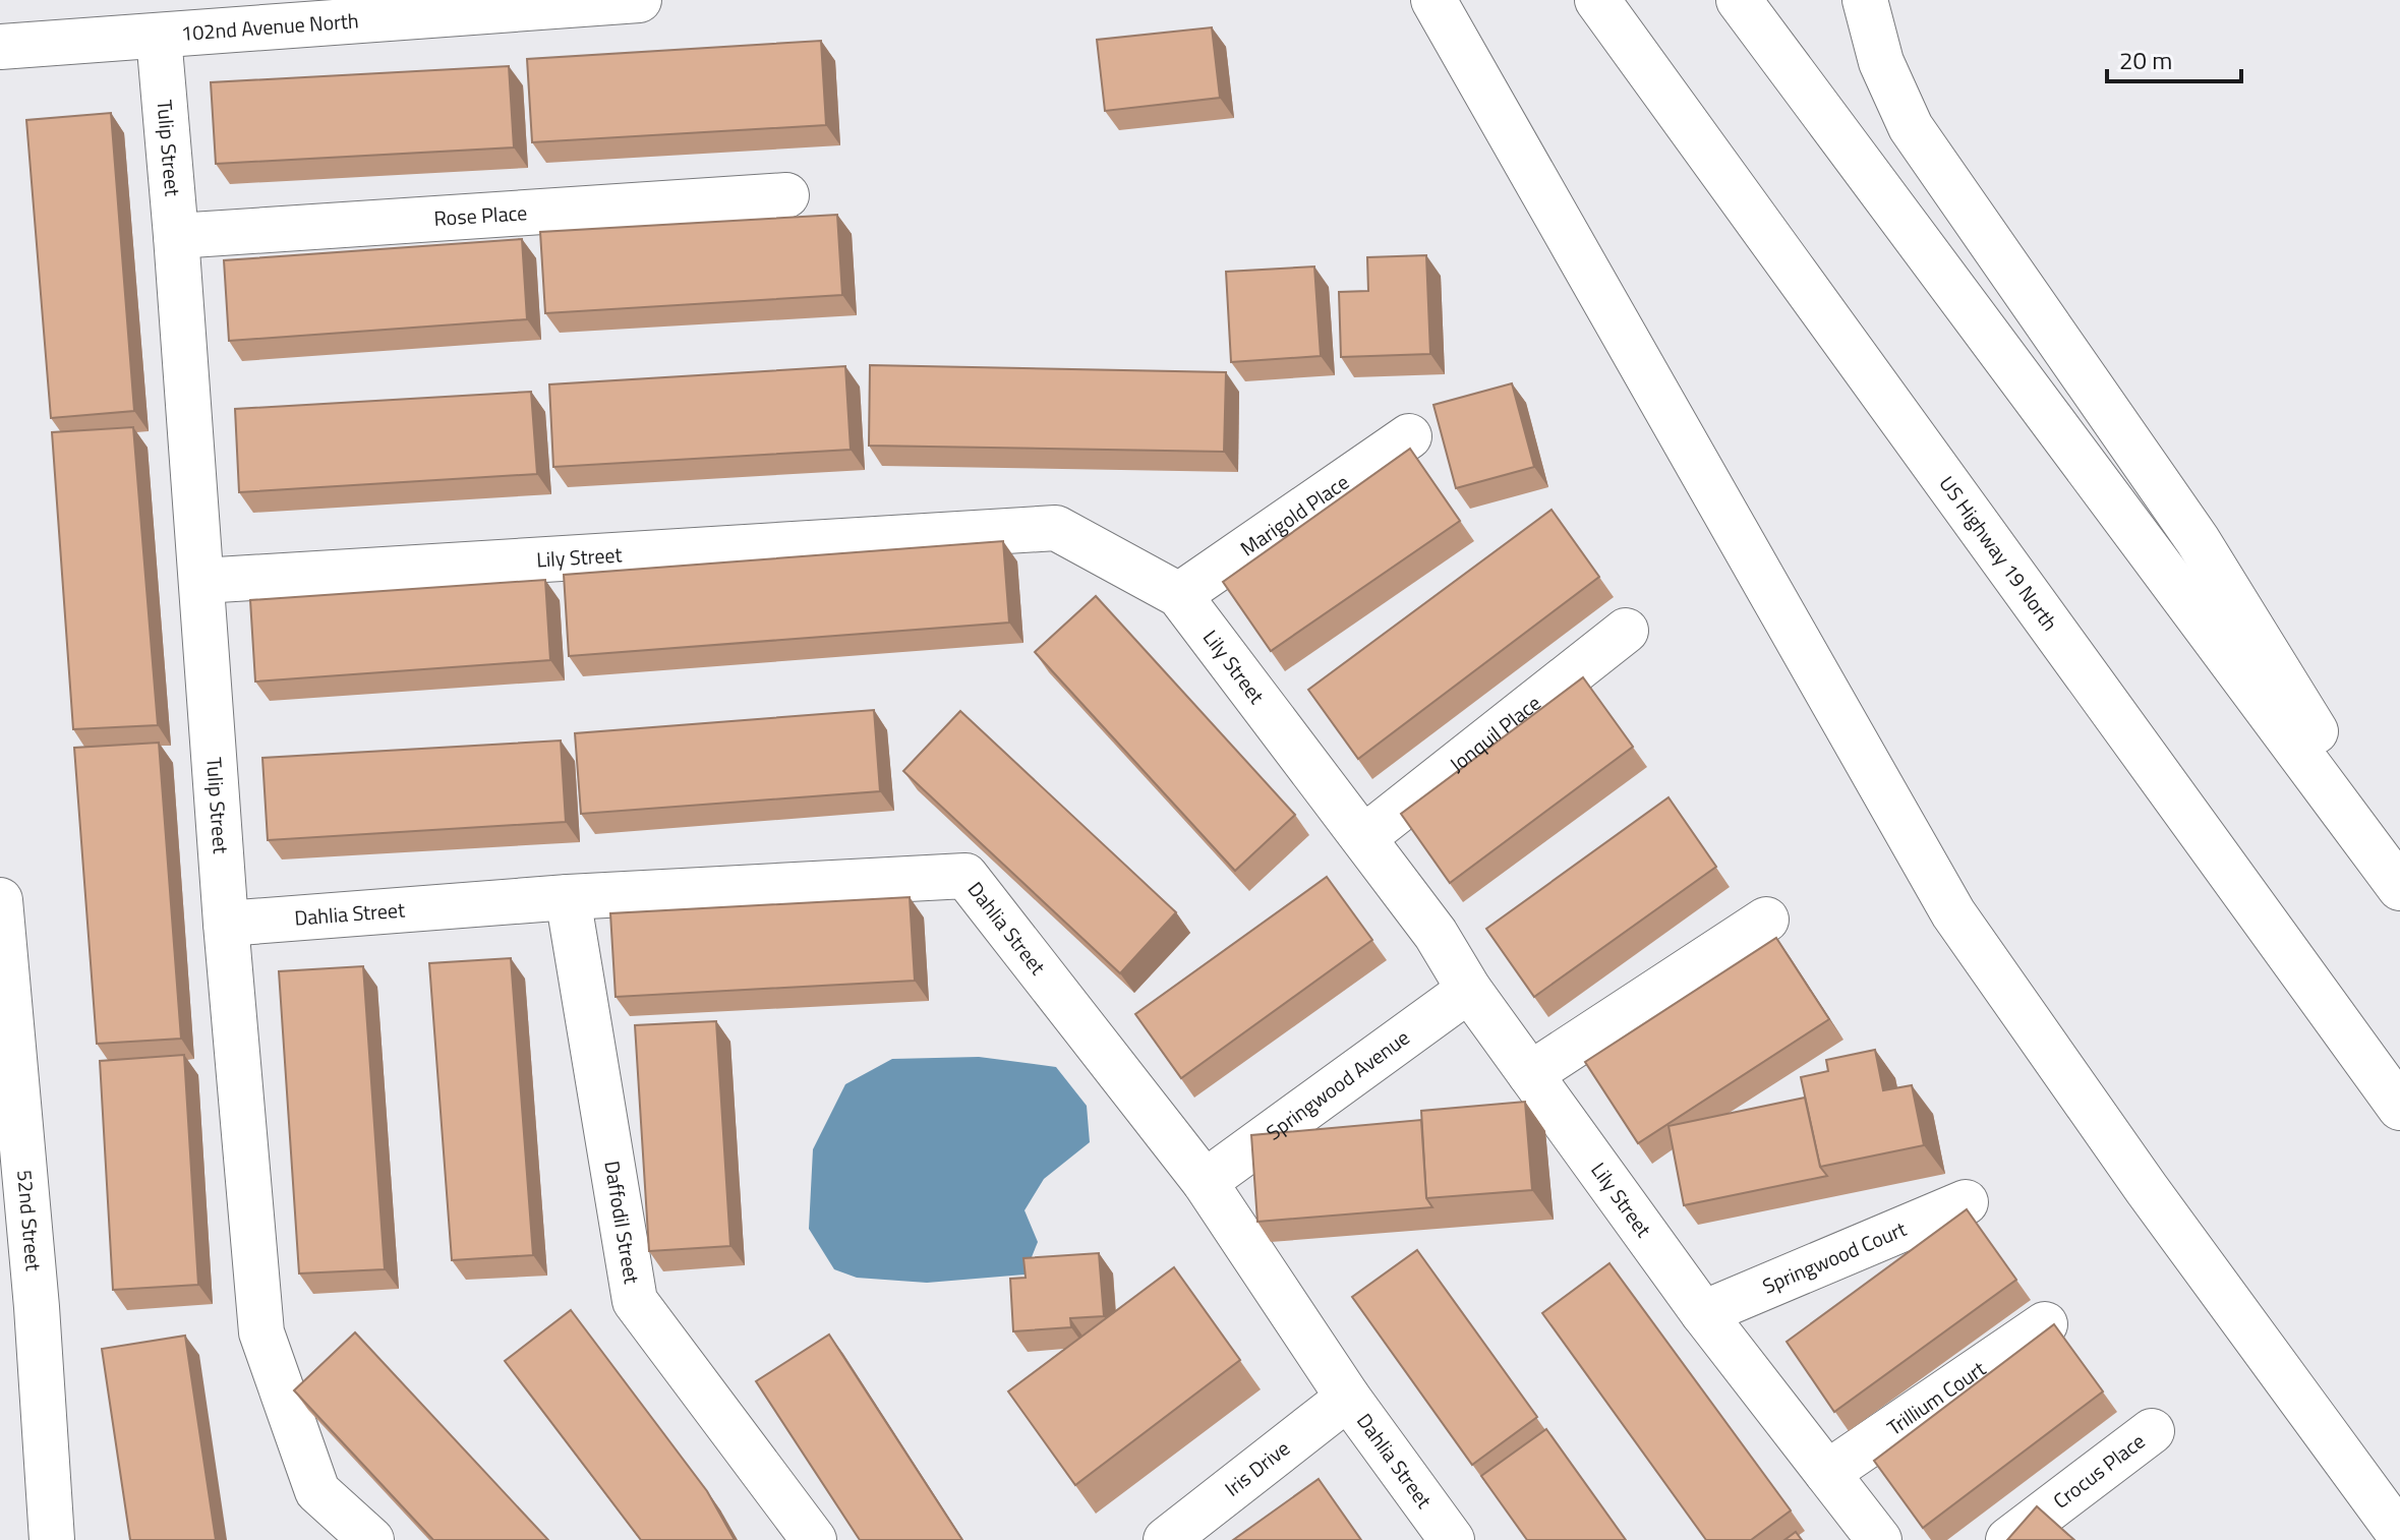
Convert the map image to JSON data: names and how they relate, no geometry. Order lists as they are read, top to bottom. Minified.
{"streets":{"main road":["102nd Avenue North","Tulip Street","Rose Place","Marigold Place","US Highway 19 North","Lily Street","Jonquil Place","Dahlia Street","Springwood Avenue","52nd Street","Daffodil Street","Springwood Court","Trillium Court","Iris Drive","Crocus Place"]},"crossings":[["102nd Avenue North","Tulip Street"],["Tulip Street","Rose Place"],["Tulip Street","Lily Street"],["Tulip Street","Dahlia Street"],["Marigold Place","Lily Street"],["Lily Street","Jonquil Place"],["Lily Street","Springwood Avenue"],["Lily Street","Springwood Court"],["Lily Street","Trillium Court"],["Dahlia Street","Springwood Avenue"],["Dahlia Street","Daffodil Street"],["Dahlia Street","Iris Drive"]],"scale_bar":"20 m"}
